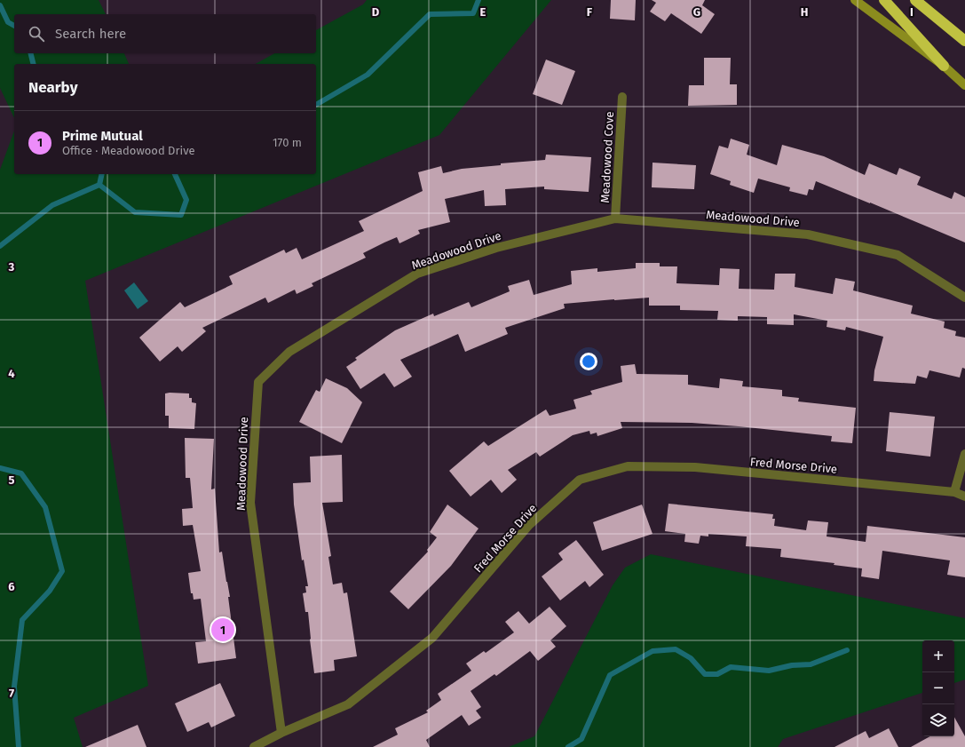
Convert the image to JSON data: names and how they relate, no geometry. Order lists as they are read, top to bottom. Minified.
{"streets":{"street":["Meadowood Cove","Meadowood Drive","Fred Morse Drive"]},"crossings":[["Meadowood Cove","Meadowood Drive"],["Meadowood Drive","Fred Morse Drive"]],"page":{"search":"Search here","heading":"Nearby","list":[{"mark":"1","name":"Prime Mutual","note":"Office · Meadowood Drive","value":"170 m"}],"pins":"1","map_buttons":["+","−"]},"grid":{"columns":["D","E","F","G","H","I"],"rows":["3","4","5","6","7"]}}
